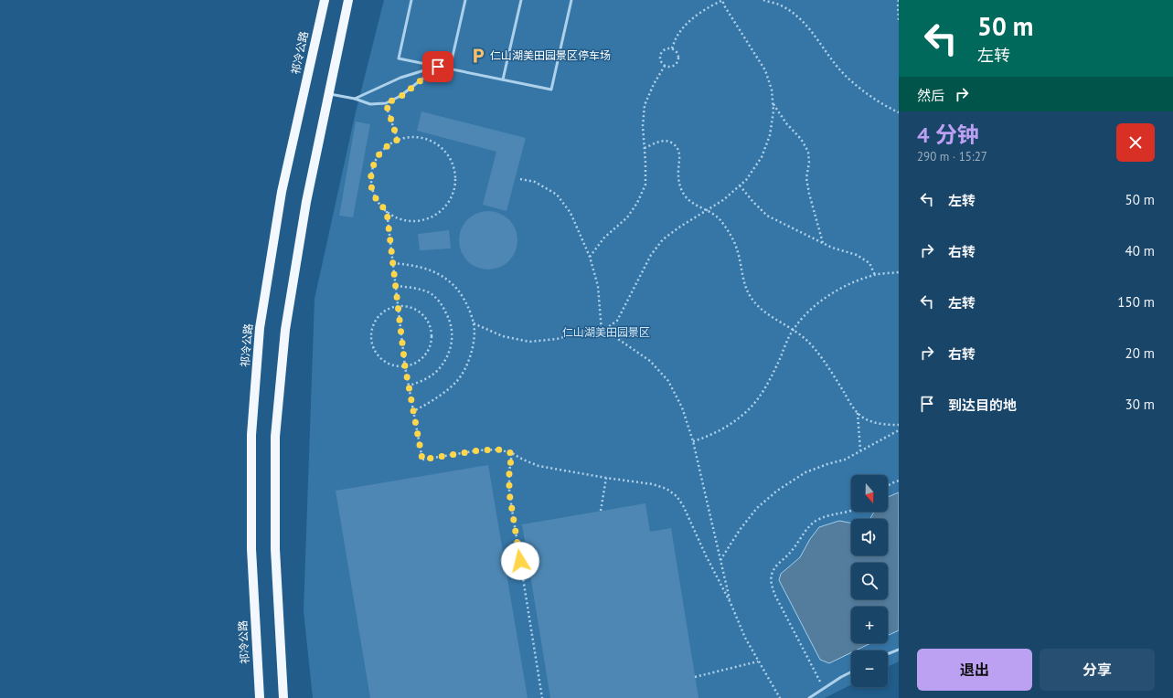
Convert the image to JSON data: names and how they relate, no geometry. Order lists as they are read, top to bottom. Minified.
{"streets":{"main road":["祁冷公路"]},"parks":["仁山湖美田园景区"],"places":{"parking":["仁山湖美田园景区停车场"]},"north":"bottom","page":{"turn":["50 m","左转"],"then":"然后","heading":["4 分钟","290 m · 15:27"],"list":[{"name":"左转","value":"50 m"},{"name":"右转","value":"40 m"},{"name":"左转","value":"150 m"},{"name":"右转","value":"20 m"},{"name":"到达目的地","value":"30 m"}],"map_buttons":["+","−"],"buttons":["退出","分享"]}}
